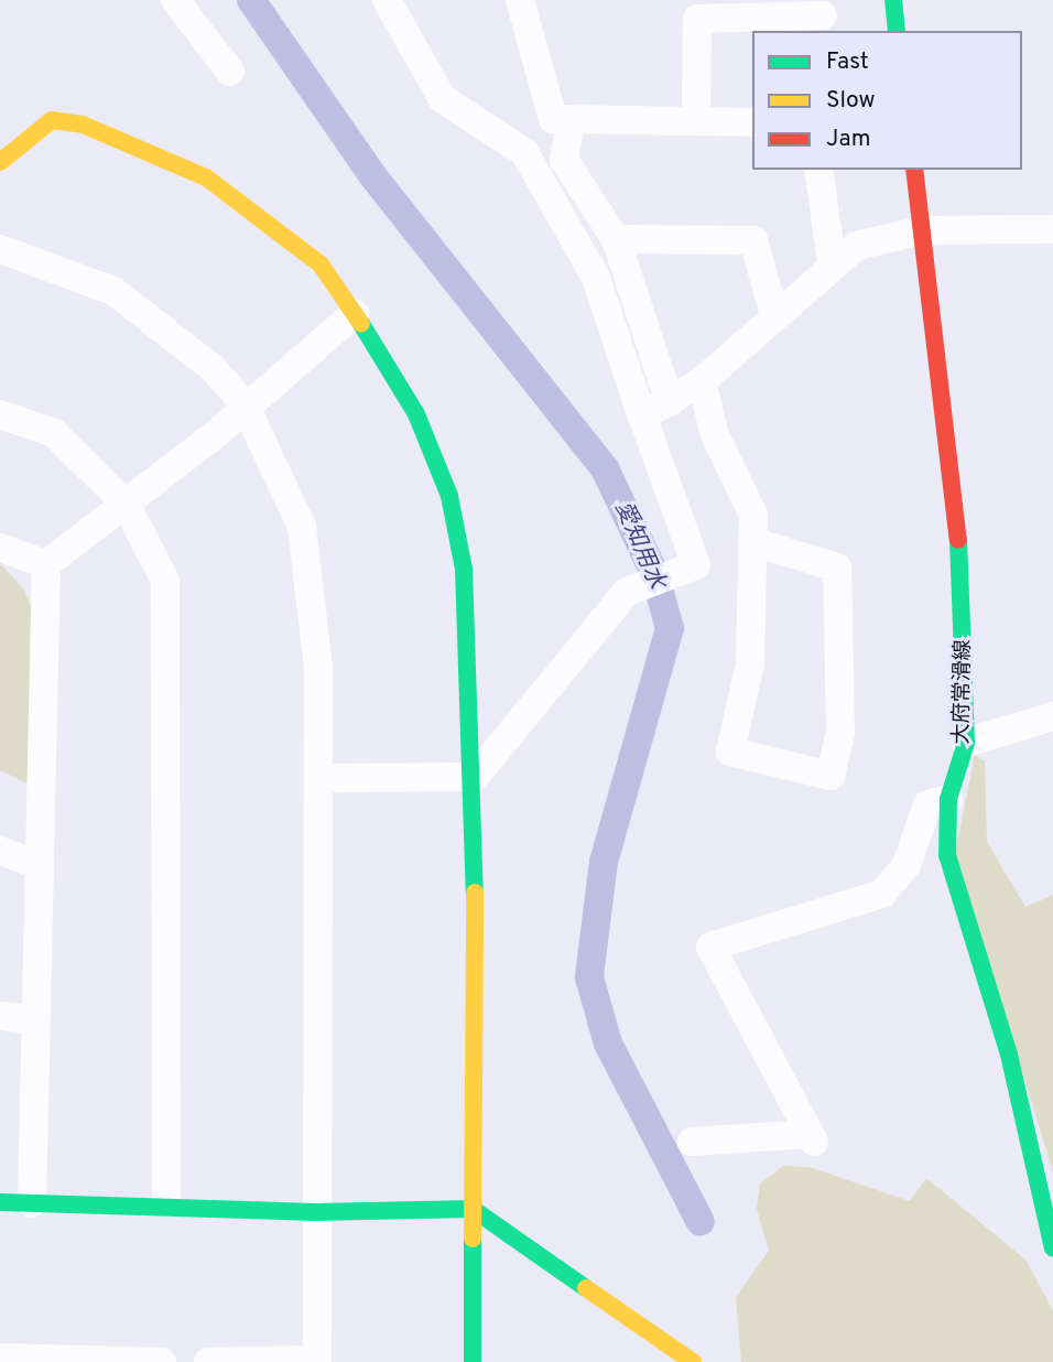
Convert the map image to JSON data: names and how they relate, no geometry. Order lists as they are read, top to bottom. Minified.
{"streets":{"street":["大府常滑線"]},"water":["愛知用水"],"legend":["Fast","Slow","Jam"]}
